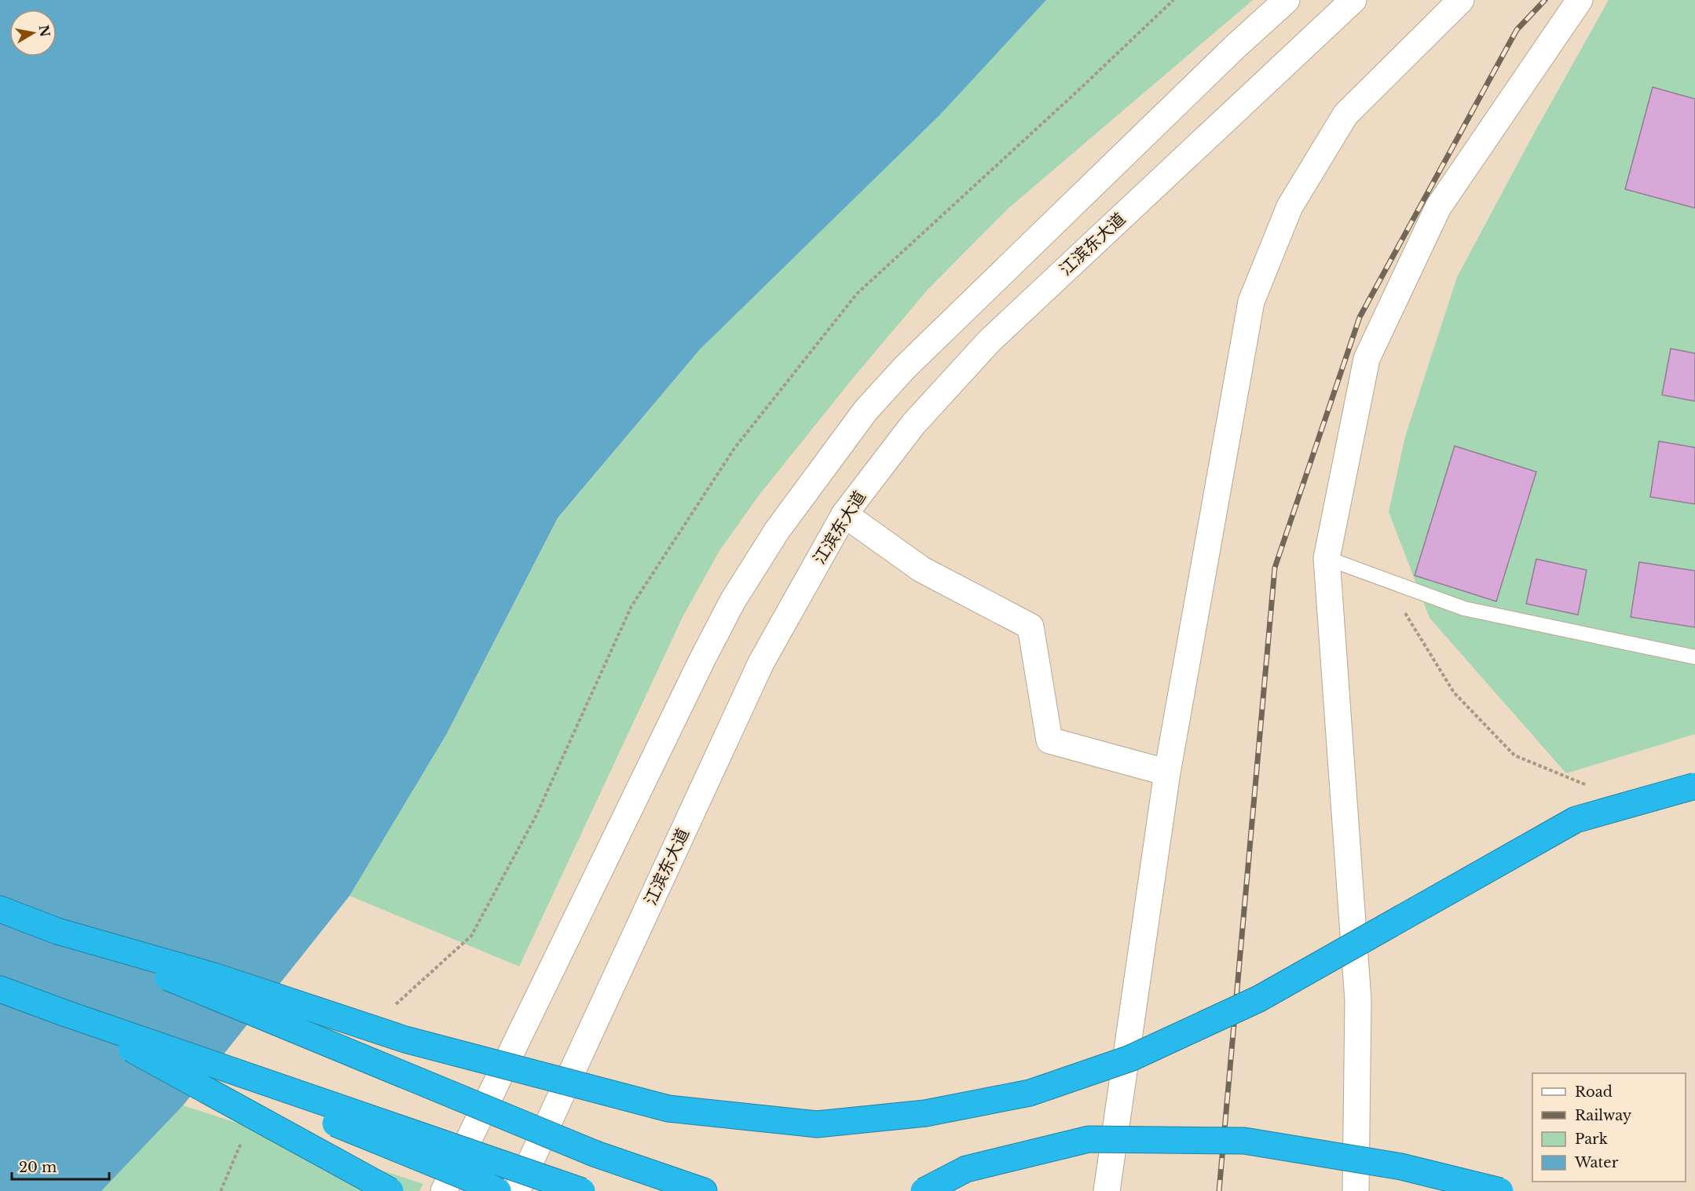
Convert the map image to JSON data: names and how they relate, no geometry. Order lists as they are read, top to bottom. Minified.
{"streets":{"street":["江滨东大道"]},"legend":["Road","Railway","Park","Water"],"scale_bar":"20 m","north":"right"}
